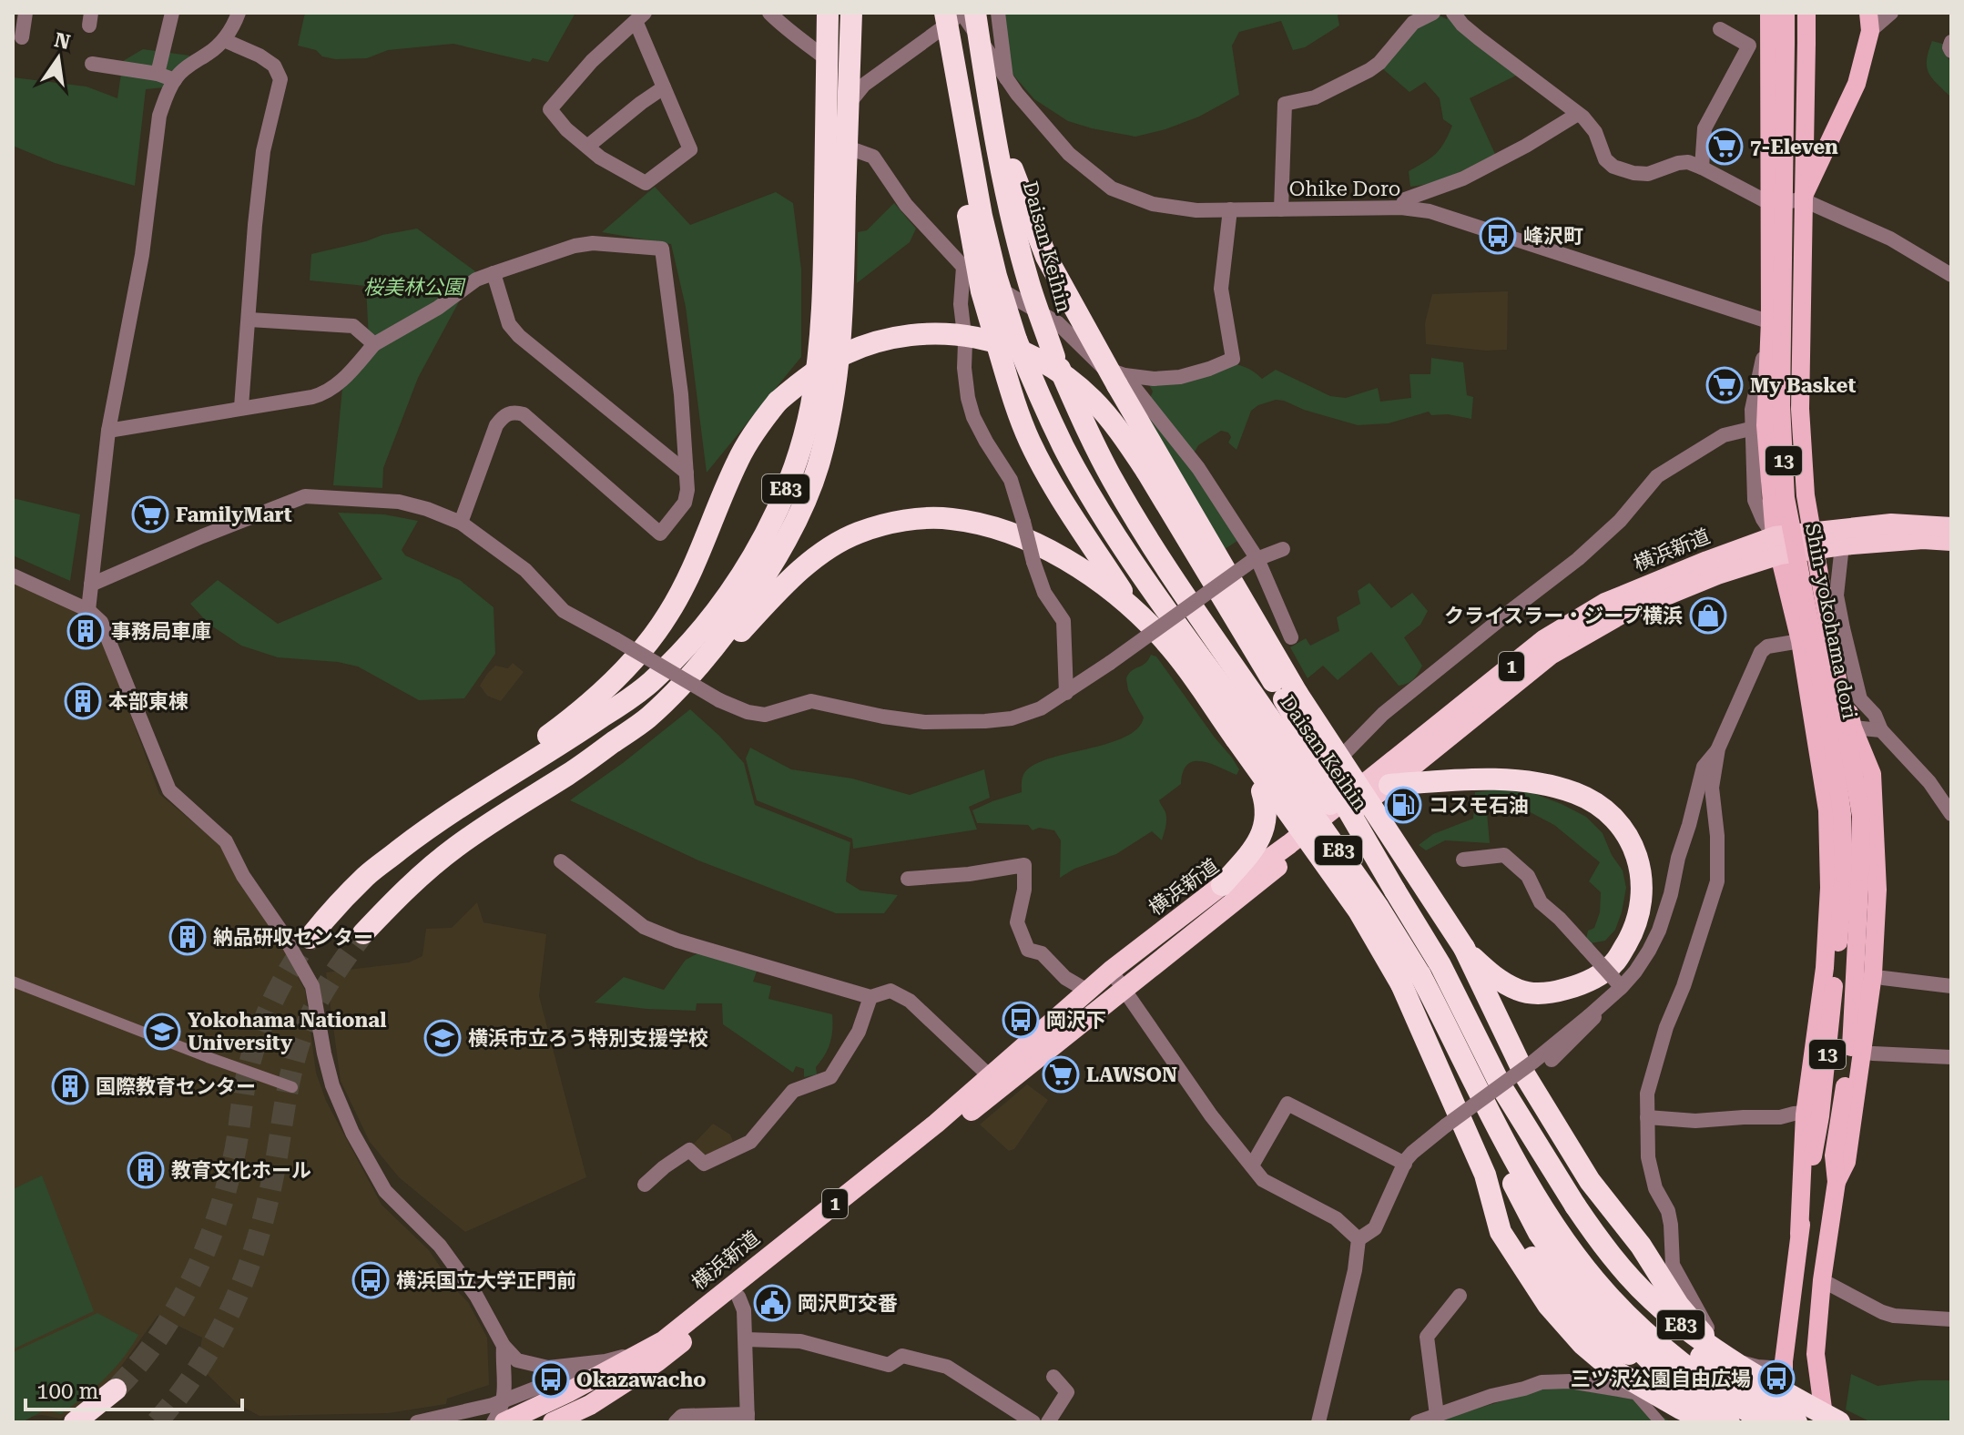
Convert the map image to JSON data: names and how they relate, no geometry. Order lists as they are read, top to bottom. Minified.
{"streets":{"highway":["Daisan Keihin","E83","横浜新道","1"],"main road":["13","Shin-yokohama dori"],"street":["Ohike Doro"]},"crossings":[["Daisan Keihin","13"],["13","Shin-yokohama dori"]],"parks":["桜美林公園"],"places":{"supermarket":["7-Eleven","My Basket","FamilyMart","LAWSON"],"bus stop":["峰沢町","岡沢下","横浜国立大学正門前","三ツ沢公園自由広場","Okazawacho"],"shop":["クライスラー・ジープ横浜"],"building":["事務局車庫","本部東棟","納品研収センター","国際教育センター","教育文化ホール"],"fuel station":["コスモ石油"],"school or university":["Yokohama National University","横浜市立ろう特別支援学校"],"public building":["岡沢町交番"]},"scale_bar":"100 m","north":"top"}
